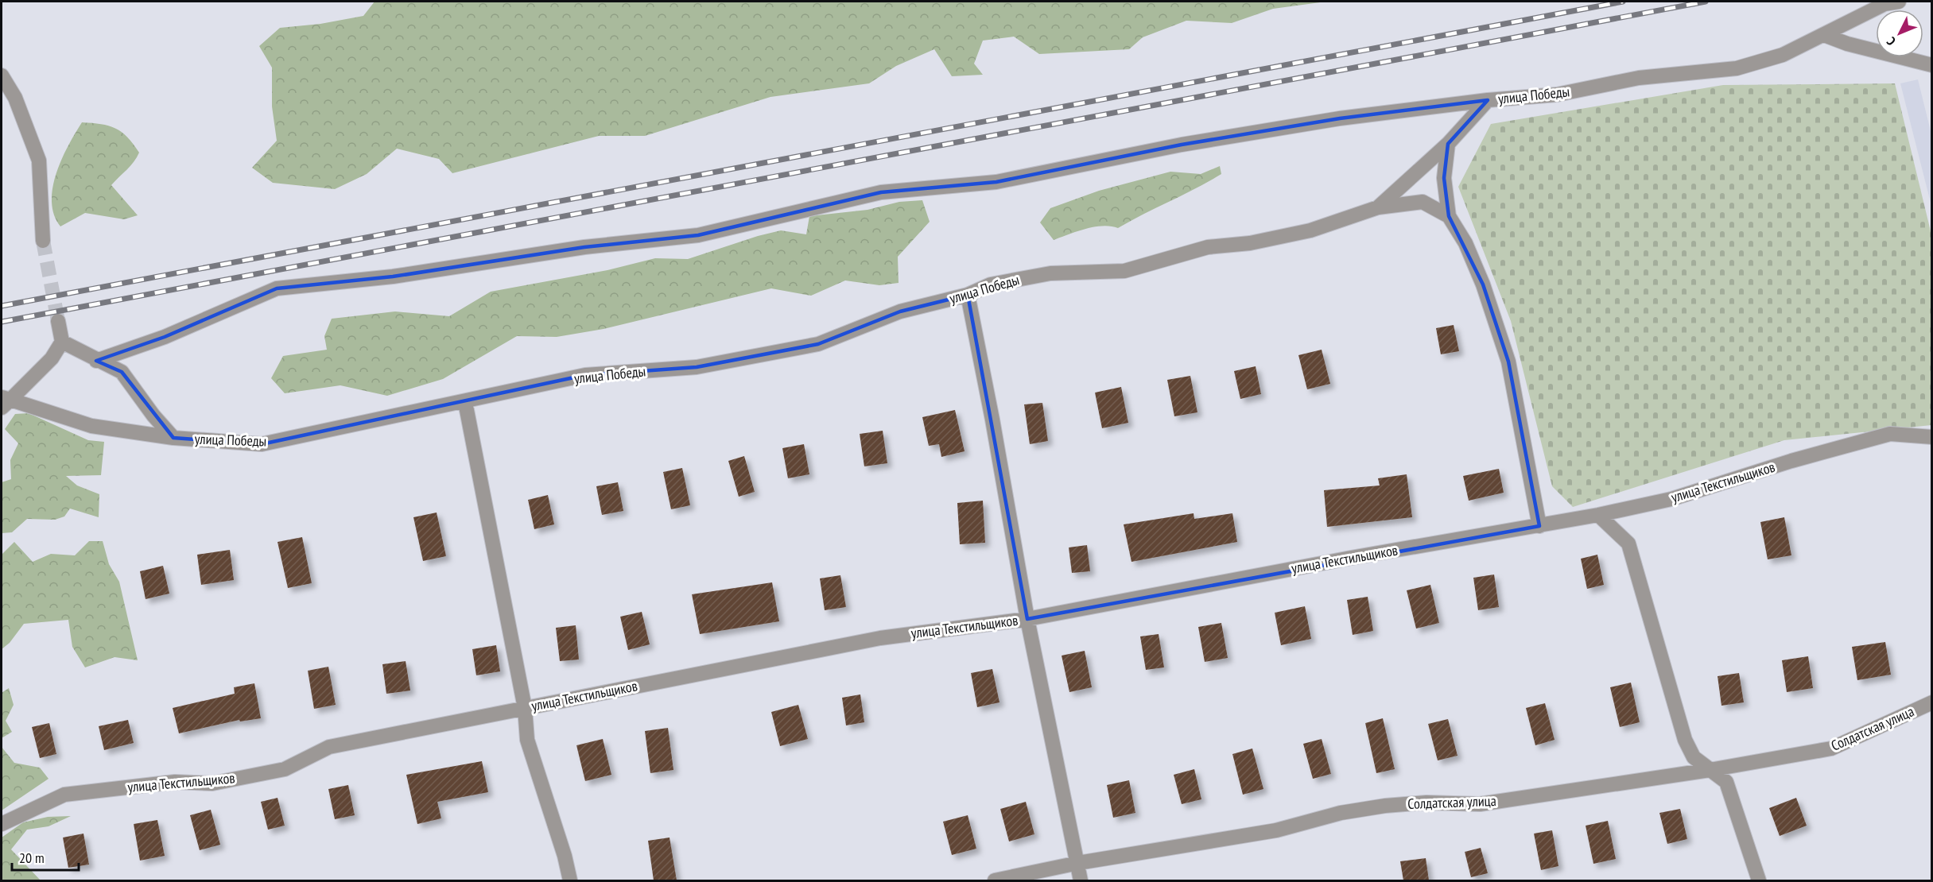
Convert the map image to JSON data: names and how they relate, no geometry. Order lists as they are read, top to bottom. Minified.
{"streets":{"street":["улица Победы","улица Текстильщиков","Солдатская улица"]},"scale_bar":"20 m","north":"bottom left"}
